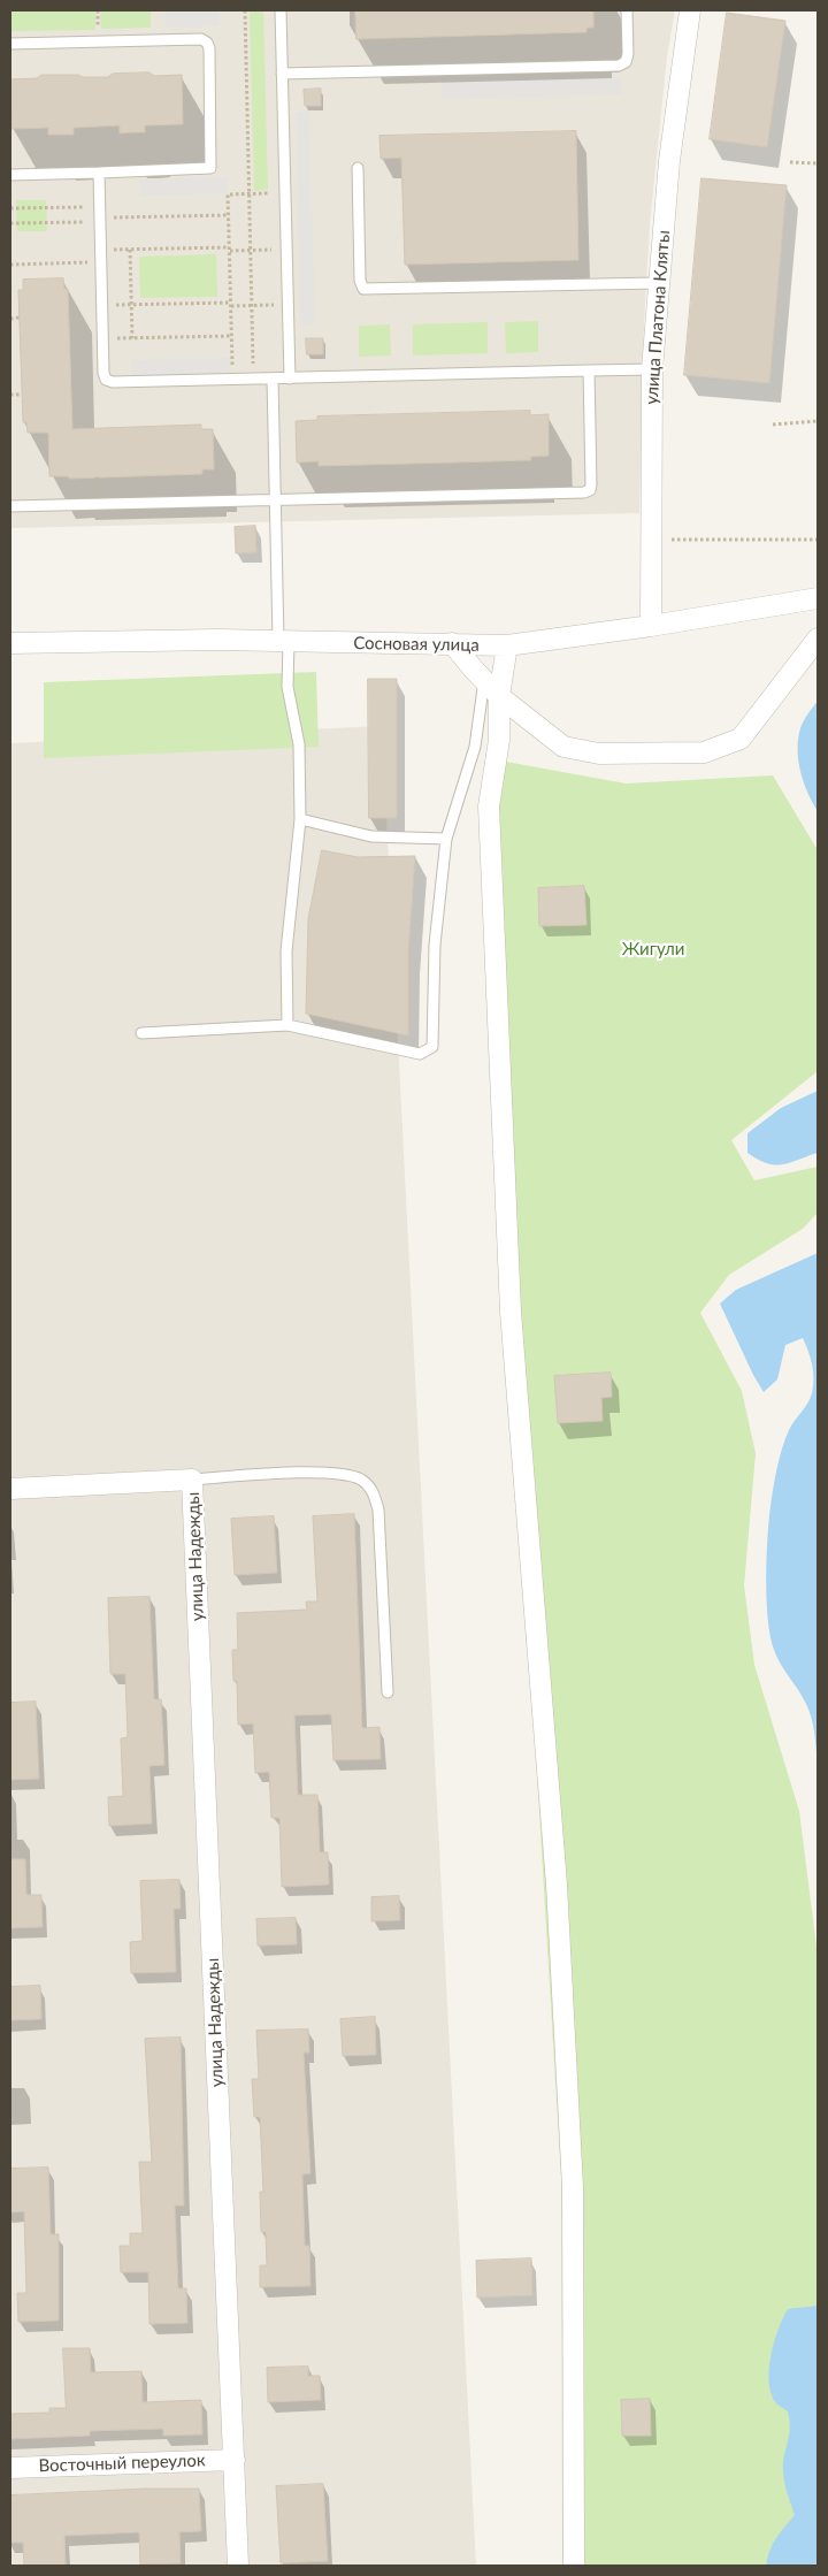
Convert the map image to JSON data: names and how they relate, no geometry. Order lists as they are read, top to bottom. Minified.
{"streets":{"street":["улица Платона Кляты","Сосновая улица","улица Надежды","Восточный переулок"]},"crossings":[["улица Платона Кляты","Сосновая улица"],["улица Надежды","Восточный переулок"]],"parks":["Жигули"]}
